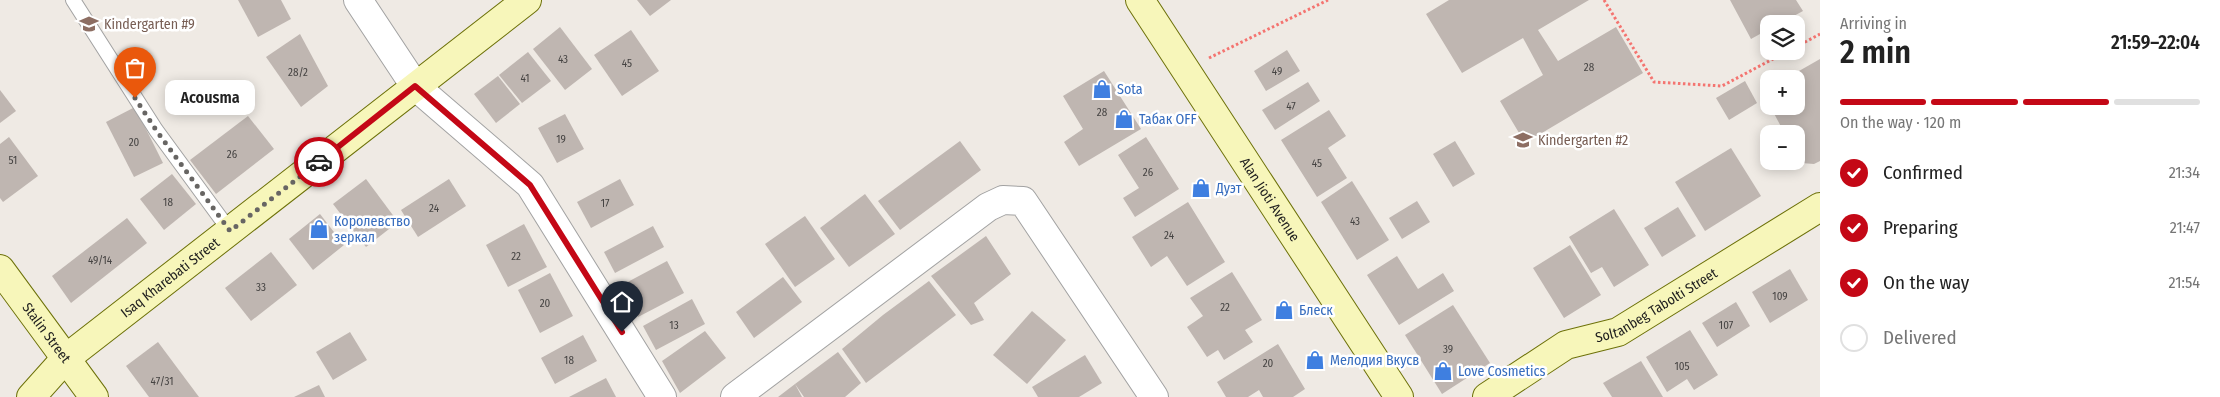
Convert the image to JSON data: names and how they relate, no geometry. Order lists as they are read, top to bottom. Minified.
{"streets":{"street":["Alan Jioti Avenue","Isaq Kharebati Street","Soltanbeg Tabolti Street","Stalin Street"]},"crossings":[["Isaq Kharebati Street","Stalin Street"]],"places":{"school or university":["Kindergarten #9","Kindergarten #2"],"shop":["Sota","Табак OFF","Дуэт","Королевство зеркал","Блеск","Мелодия Вкусв","Love Cosmetics"],"other":["Acousma"]},"house_numbers":["43","45","28","49","28/2","41","47","28","19","20","26","51","45","26","18","17","24","43","24","22","49/14","33","109","20","22","13","107","39","18","20","105","47/31"],"page":{"heading":["2 min","Arriving in","21:59–22:04"],"map_buttons":["+","−"],"bubble":"Acousma","bar":"On the way · 120 m","list":[["Confirmed","21:34"],["Preparing","21:47"],["On the way","21:54"],"Delivered"]}}
